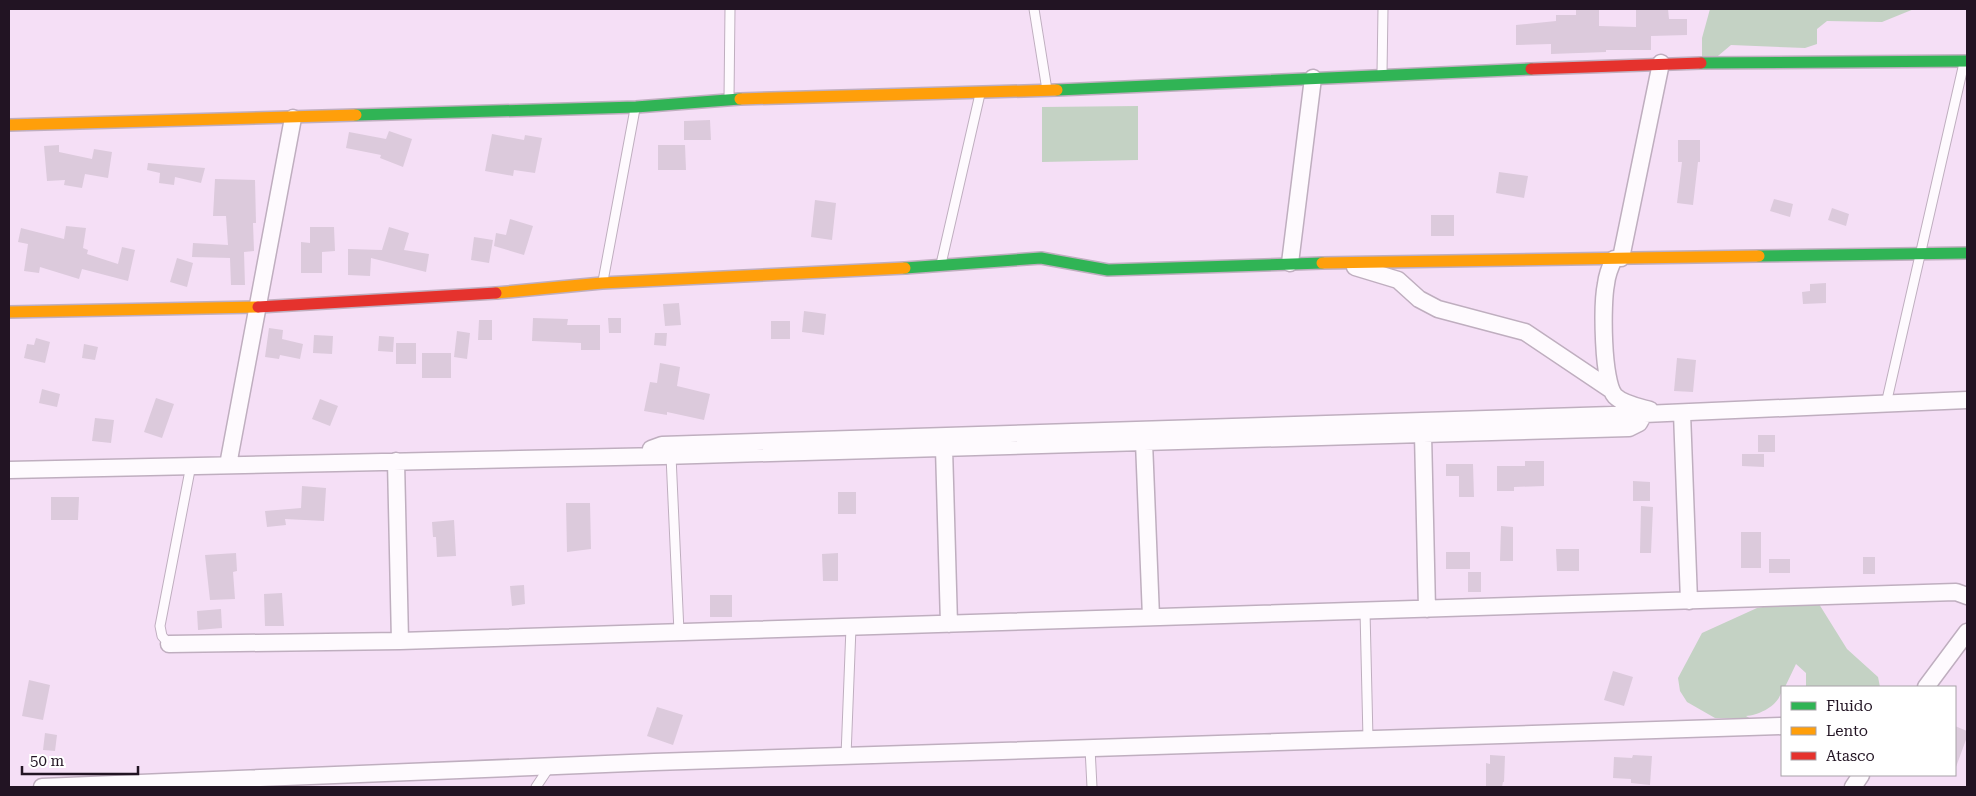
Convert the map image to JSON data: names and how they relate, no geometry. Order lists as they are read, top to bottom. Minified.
{"legend":["Fluido","Lento","Atasco"],"scale_bar":"50 m"}
